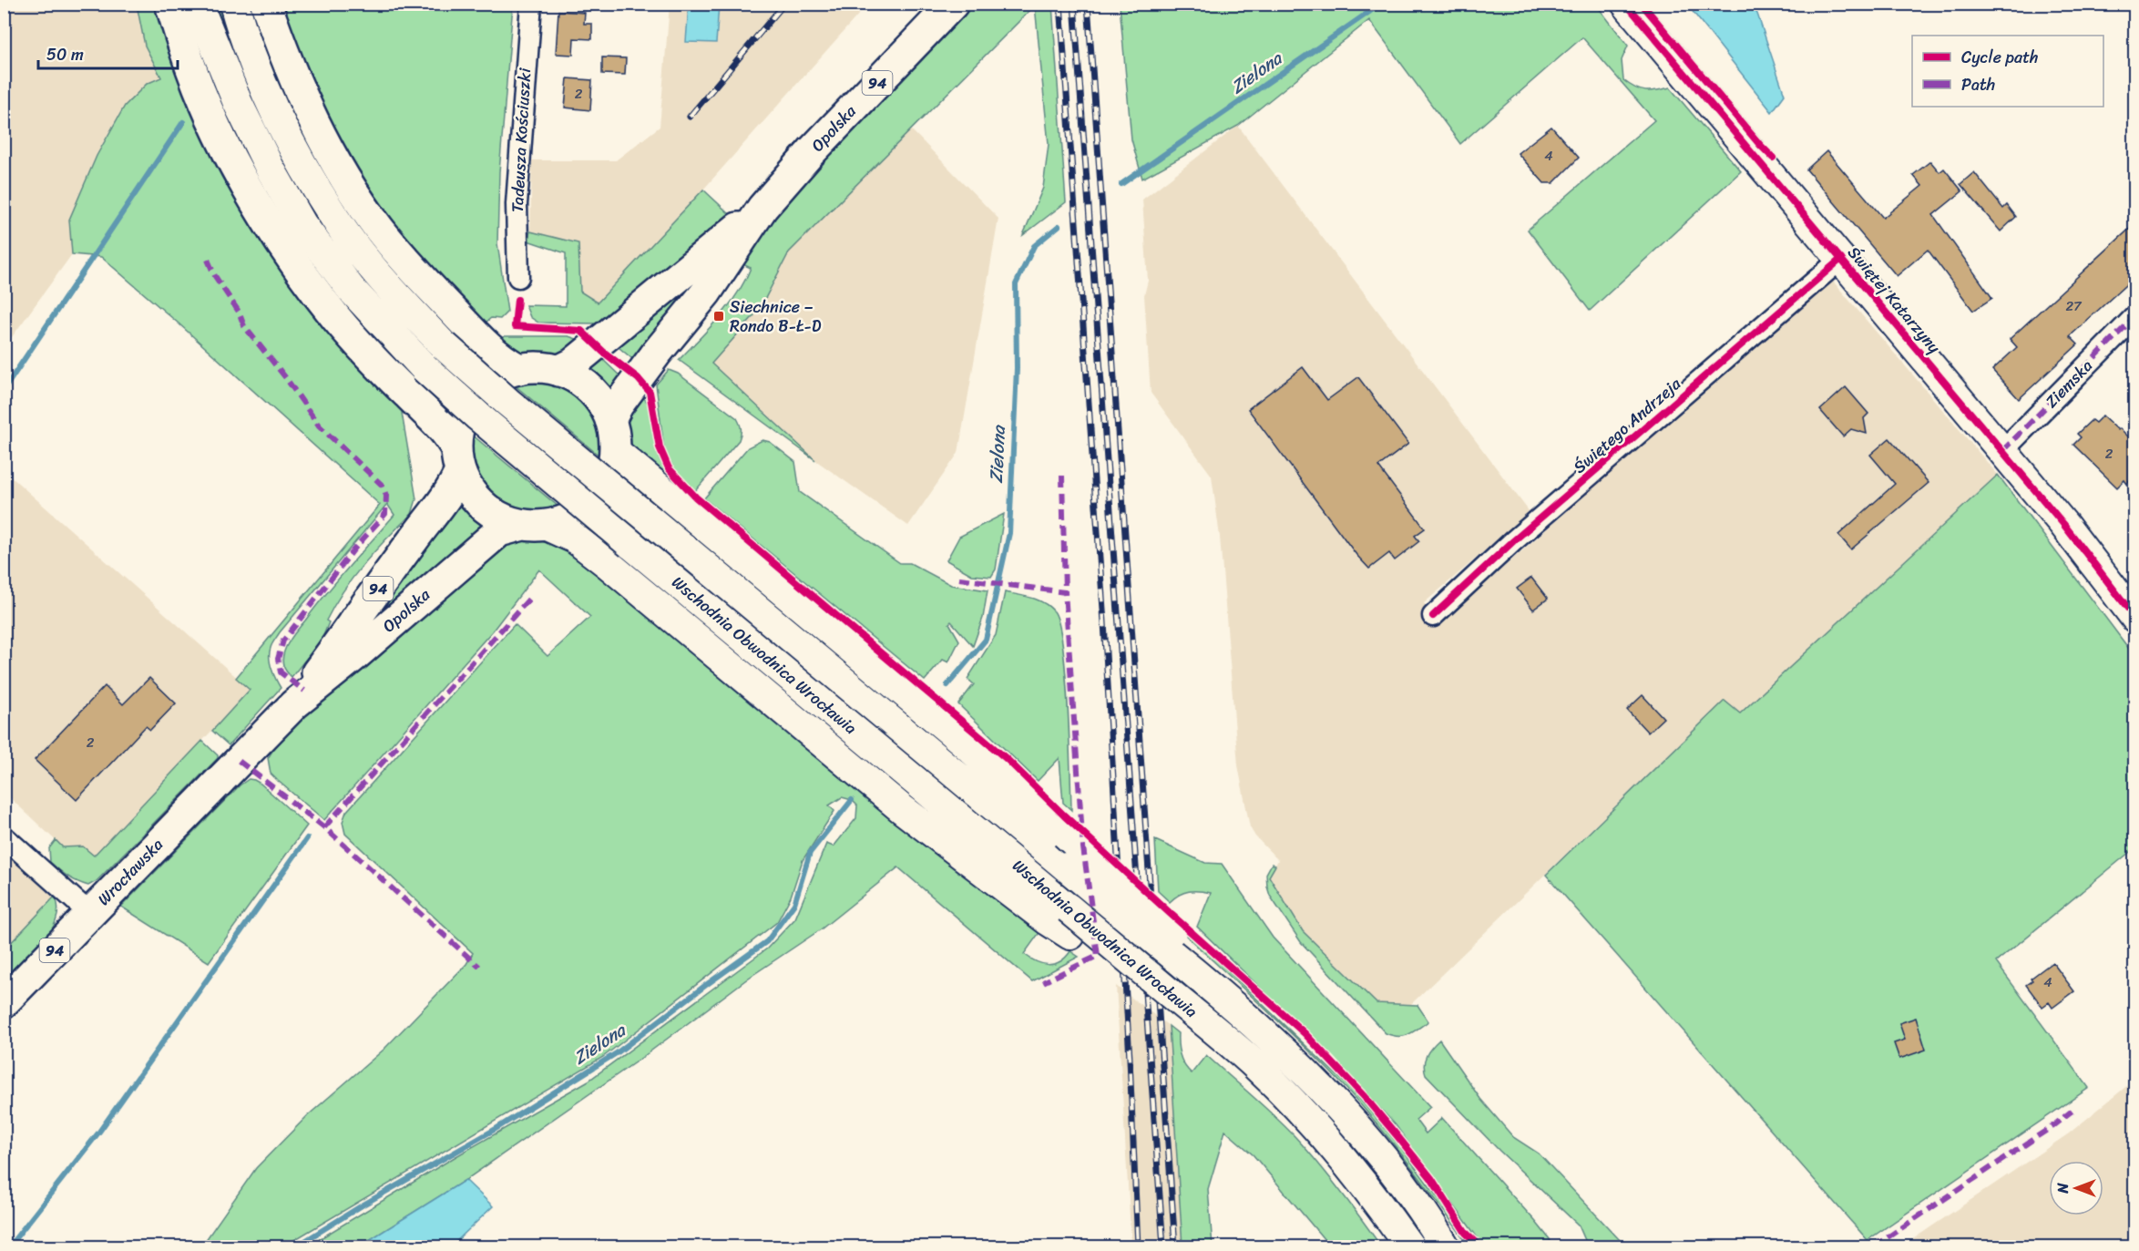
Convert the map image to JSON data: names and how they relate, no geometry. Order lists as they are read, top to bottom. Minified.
{"streets":{"main road":["94","Opolska","Świętej Katarzyny","Wschodnia Obwodnica Wrocławia","Wrocławska"],"street":["Tadeusza Kościuszki","Ziemska","Świętego Andrzeja"]},"crossings":[["94","Opolska"],["Opolska","Wrocławska"],["Świętej Katarzyny","Ziemska"],["Świętej Katarzyny","Świętego Andrzeja"]],"water":["Zielona"],"places":{"transit":["Siechnice – Rondo B-Ł-D"]},"house_numbers":["2","4","27","2","2","4"],"legend":["Cycle path","Path"],"scale_bar":"50 m","north":"left"}
